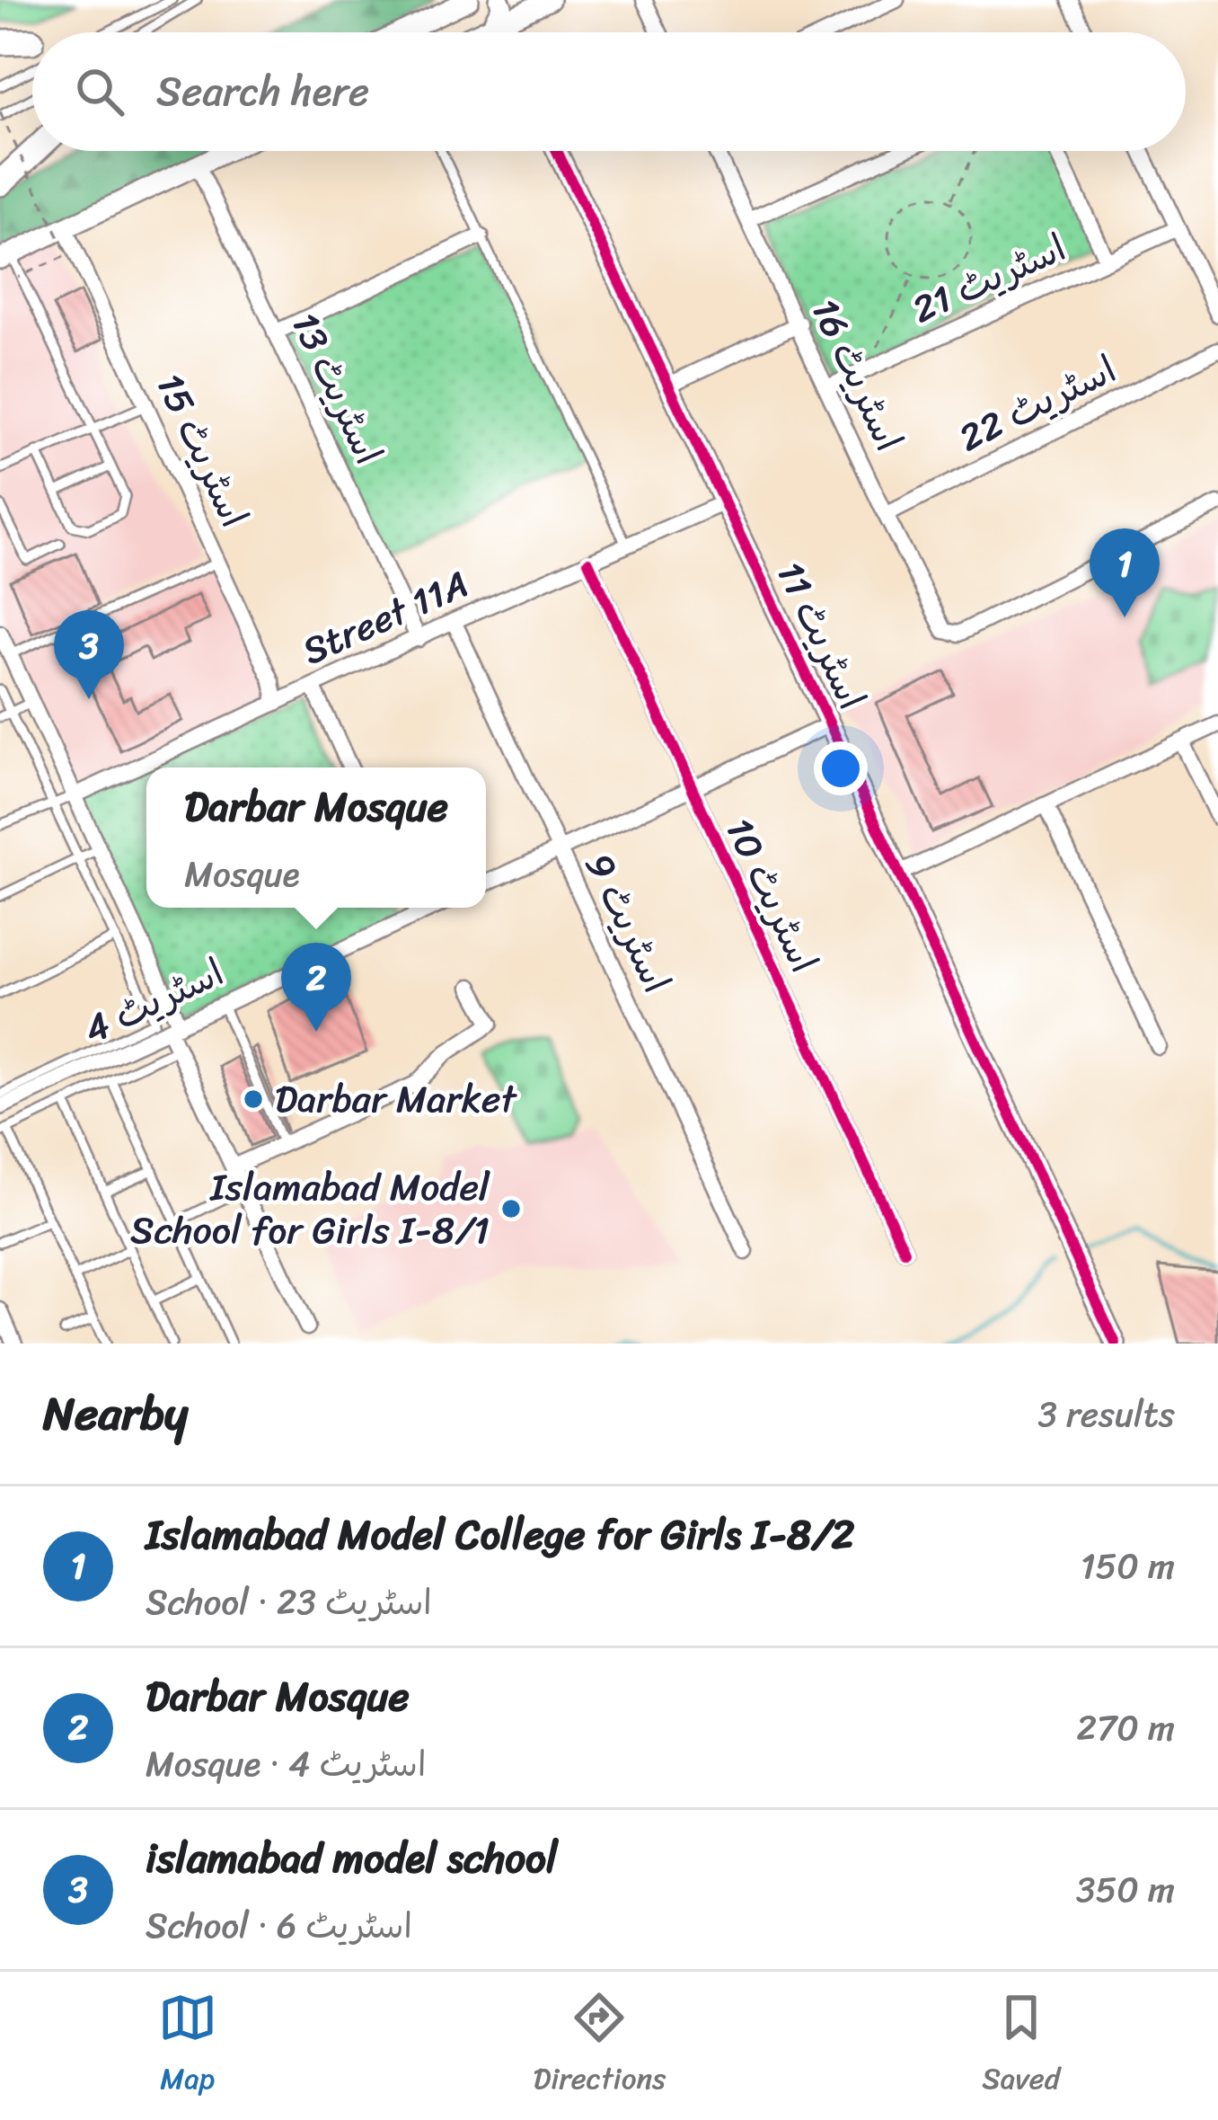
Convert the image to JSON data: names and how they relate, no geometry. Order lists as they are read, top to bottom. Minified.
{"streets":{"street":["اسٹریٹ 21","اسٹریٹ 16","اسٹریٹ 13","اسٹریٹ 22","اسٹریٹ 15","Street 11A","اسٹریٹ 11","اسٹریٹ 10","اسٹریٹ 9","اسٹریٹ 4"]},"crossings":[["اسٹریٹ 21","اسٹریٹ 16"],["اسٹریٹ 16","اسٹریٹ 22"],["اسٹریٹ 13","Street 11A"],["اسٹریٹ 15","Street 11A"],["Street 11A","اسٹریٹ 11"],["Street 11A","اسٹریٹ 10"],["Street 11A","اسٹریٹ 9"]],"places":["Darbar Market","Islamabad Model School for Girls I-8/1"],"page":{"search":"Search here","pins":["1","3","2"],"popup":["Darbar Mosque","Mosque"],"heading":["Nearby","3 results"],"list":[{"mark":"1","name":"Islamabad Model College for Girls I-8/2","note":"School · اسٹریٹ 23","value":"150 m"},{"mark":"2","name":"Darbar Mosque","note":"Mosque · اسٹریٹ 4","value":"270 m"},{"mark":"3","name":"islamabad model school","note":"School · اسٹریٹ 6","value":"350 m"}],"nav":["Map","Directions","Saved"]}}
